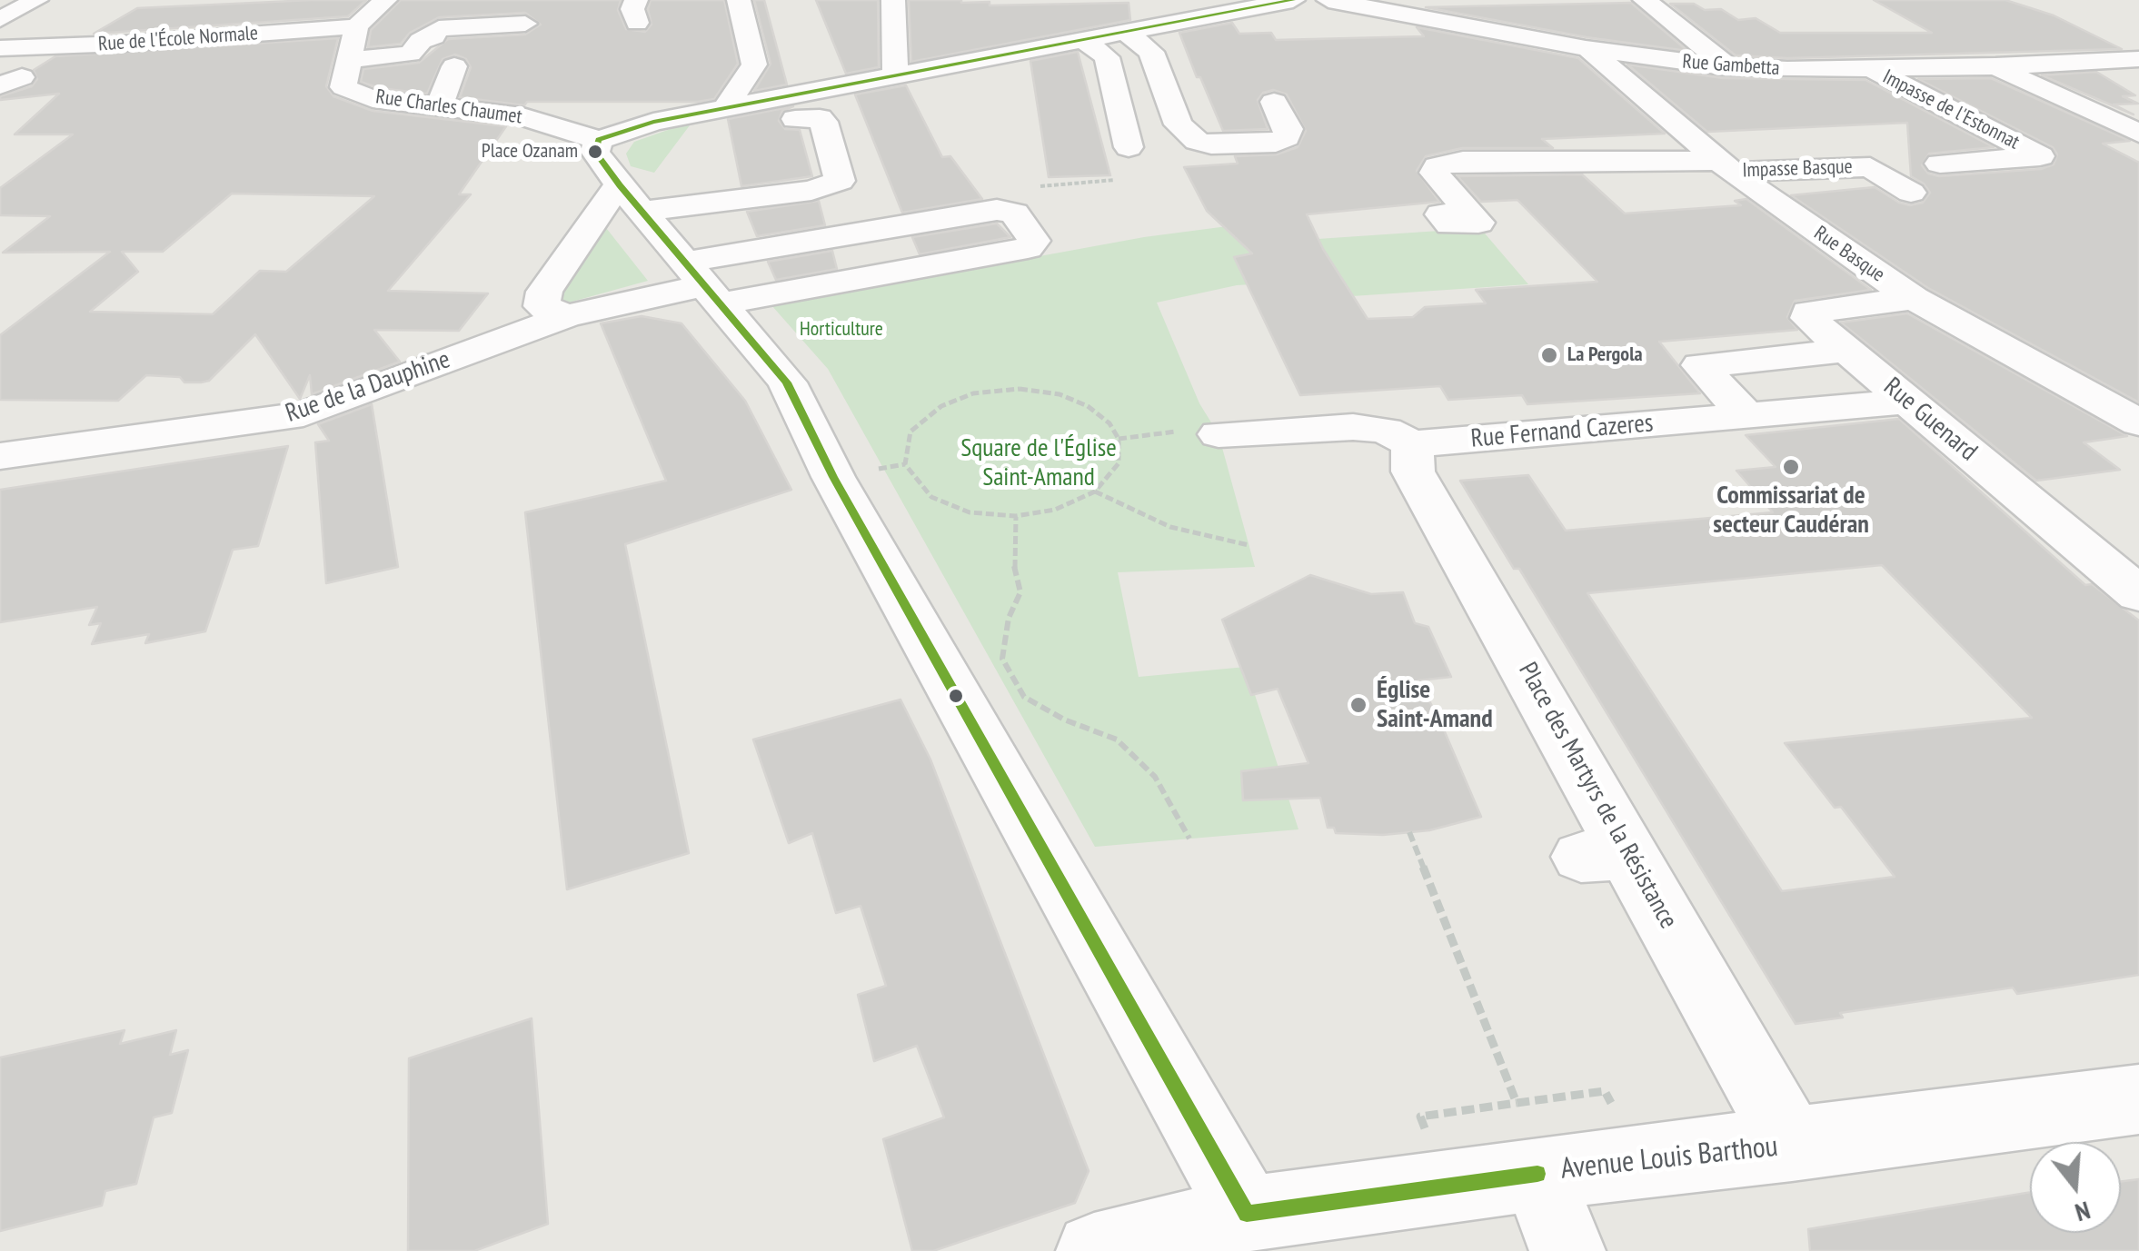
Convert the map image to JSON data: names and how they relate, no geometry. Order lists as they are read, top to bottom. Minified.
{"streets":{"street":["Rue de l'École Normale","Rue Gambetta","Rue Charles Chaumet","Impasse de l'Estonnat","Impasse Basque","Rue Basque","Rue de la Dauphine","Rue Guenard","Rue Fernand Cazeres","Place des Martyrs de la Résistance","Avenue Louis Barthou"]},"crossings":[["Rue Gambetta","Impasse de l'Estonnat"],["Rue Gambetta","Rue Basque"],["Impasse Basque","Rue Basque"],["Rue Basque","Rue Guenard"],["Rue Guenard","Rue Fernand Cazeres"],["Rue Fernand Cazeres","Place des Martyrs de la Résistance"],["Place des Martyrs de la Résistance","Avenue Louis Barthou"]],"parks":["Horticulture","Square de l'Église Saint-Amand"],"places":["Place Ozanam","La Pergola","Commissariat de secteur Caudéran","Église Saint-Amand"],"north":"bottom"}
